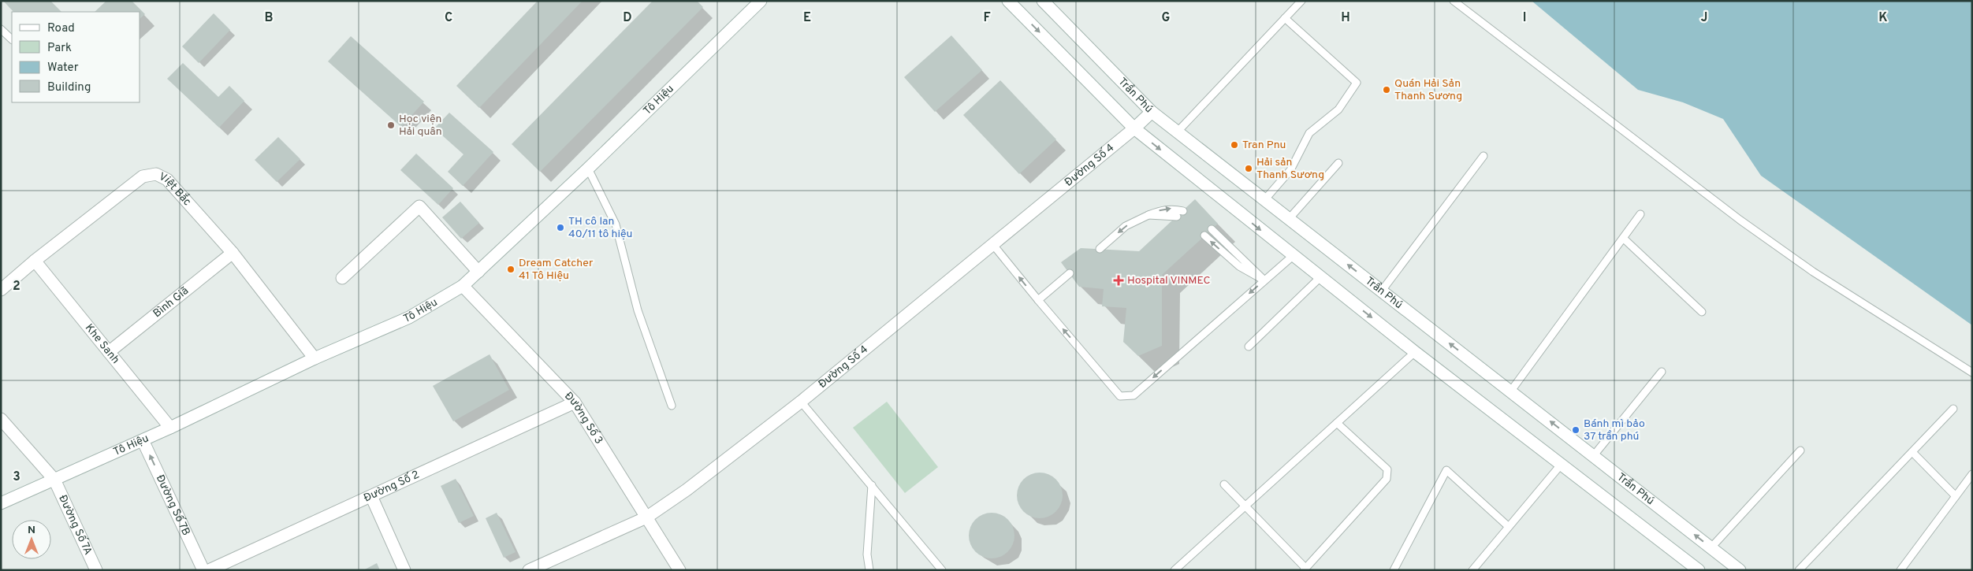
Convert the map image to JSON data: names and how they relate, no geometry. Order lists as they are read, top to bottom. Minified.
{"streets":{"street":["Trần Phú","Tô Hiệu","Đường Số 4","Việt Bắc","Bình Giã","Khe Sanh","Đường Số 3","Đường Số 2","Đường Số 7B","Đường Số 7A"]},"crossings":[["Trần Phú","Đường Số 4"],["Tô Hiệu","Việt Bắc"],["Tô Hiệu","Khe Sanh"],["Tô Hiệu","Đường Số 3"],["Tô Hiệu","Đường Số 7B"],["Tô Hiệu","Đường Số 7A"],["Đường Số 4","Đường Số 3"],["Việt Bắc","Bình Giã"],["Việt Bắc","Khe Sanh"],["Bình Giã","Khe Sanh"],["Đường Số 3","Đường Số 2"]],"one_way":["Đường Số 7B"],"places":{"other":["Quán Hải Sản Thanh Sương","Học viện Hải quân","Tran Pnu","Hải sản Thanh Sương","TH cô lan 40/11 tô hiệu","Dream Catcher 41 Tô Hiệu","Bánh mì bảo 37 trần phú"],"health":["Hospital VINMEC"]},"legend":["Road","Park","Water","Building"],"north":"top","grid":{"columns":["B","C","D","E","F","G","H","I","J","K"],"rows":["2","3"]}}
